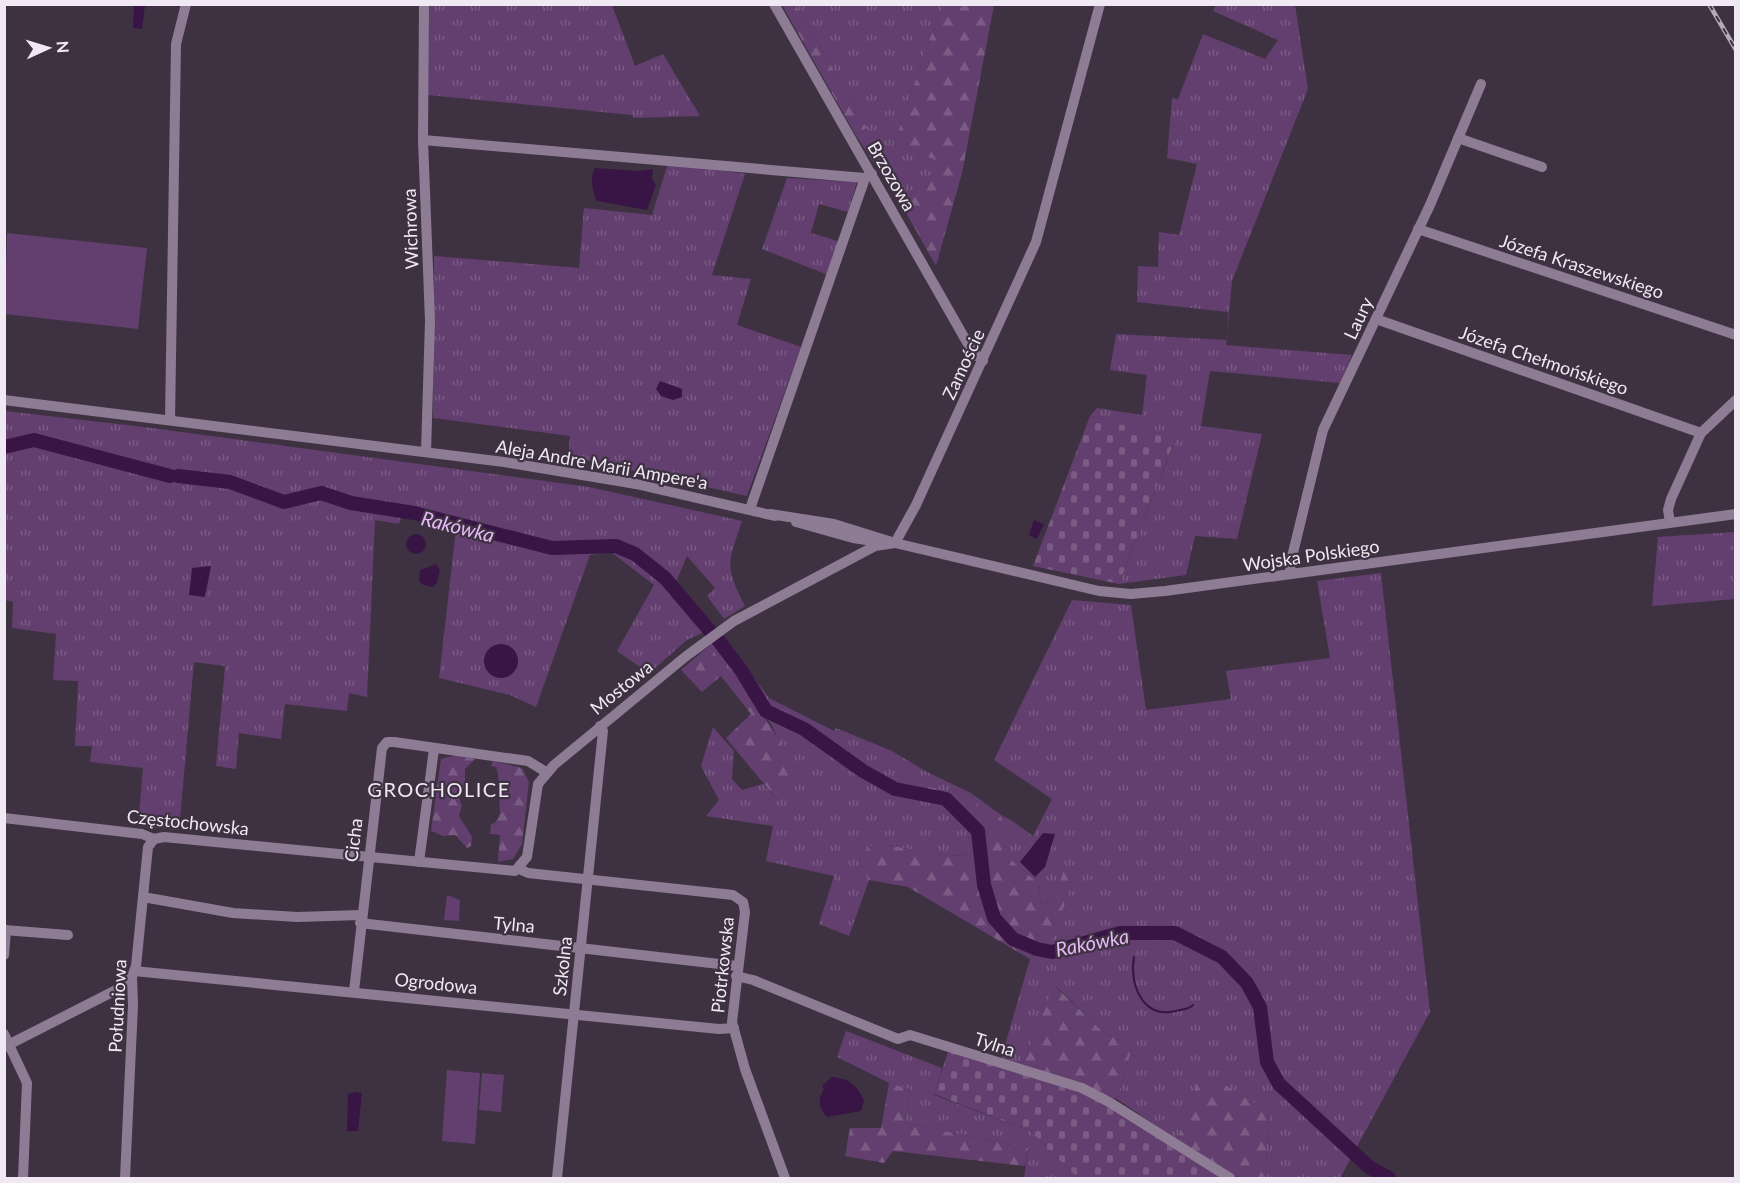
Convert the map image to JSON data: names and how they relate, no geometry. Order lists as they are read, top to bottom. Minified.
{"streets":{"street":["Brzozowa","Wichrowa","Józefa Kraszewskiego","Laury","Józefa Chełmońskiego","Zamoście","Aleja Andre Marii Ampere'a","Wojska Polskiego","Mostowa","Częstochowska","Cicha","Tylna","Piotrkowska","Szkolna","Ogrodowa","Południowa"]},"crossings":[["Brzozowa","Zamoście"],["Wichrowa","Aleja Andre Marii Ampere'a"],["Józefa Kraszewskiego","Laury"],["Laury","Józefa Chełmońskiego"],["Laury","Wojska Polskiego"],["Zamoście","Aleja Andre Marii Ampere'a"],["Zamoście","Wojska Polskiego"],["Aleja Andre Marii Ampere'a","Wojska Polskiego"],["Mostowa","Szkolna"],["Częstochowska","Cicha"],["Częstochowska","Piotrkowska"],["Częstochowska","Południowa"],["Cicha","Tylna"],["Cicha","Ogrodowa"],["Tylna","Piotrkowska"],["Tylna","Szkolna"],["Tylna","Południowa"],["Piotrkowska","Szkolna"],["Piotrkowska","Ogrodowa"],["Szkolna","Ogrodowa"],["Ogrodowa","Południowa"]],"districts":["GROCHOLICE"],"water":["Rakówka"],"north":"right"}
